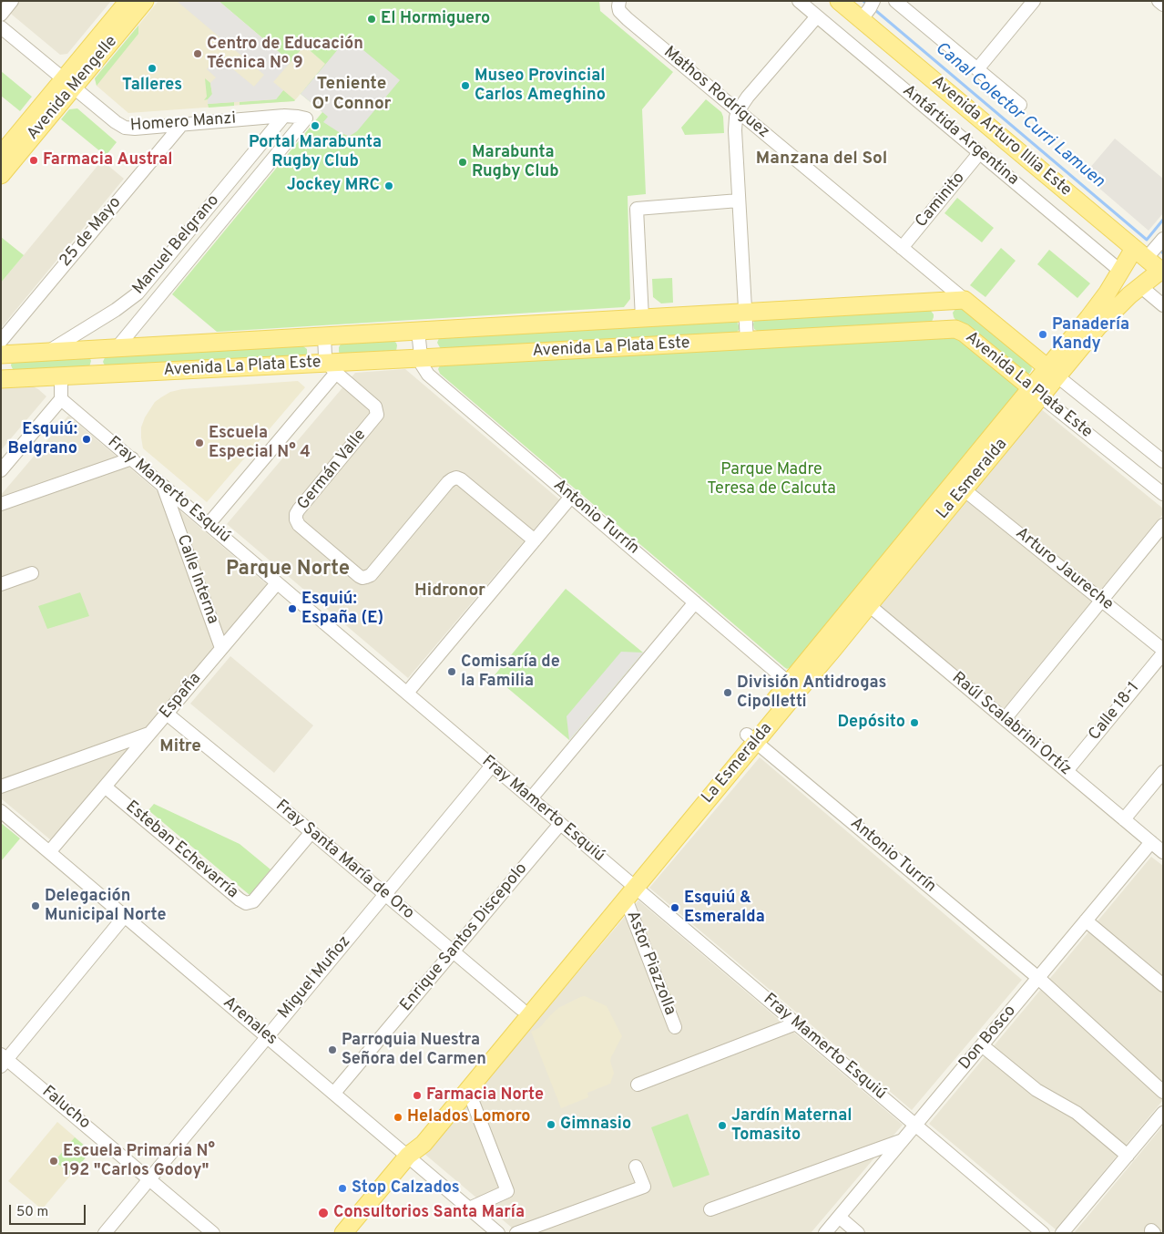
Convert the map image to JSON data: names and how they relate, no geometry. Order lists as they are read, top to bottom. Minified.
{"streets":{"main road":["Avenida Mengelle","Avenida Arturo Illia Este","Avenida La Plata Este","La Esmeralda"],"street":["Mathos Rodríguez","Homero Manzi","Antártida Argentina","Caminito","25 de Mayo","Manuel Belgrano","Germán Valle","Fray Mamerto Esquiú","Antonio Turrín","Arturo Jaureche","Calle Interna","España","Calle 18-1","Raúl Scalabrini Ortíz","Esteban Echevarría","Fray Santa María de Oro","Enrique Santos Discepolo","Astor Piazzolla","Miguel Muñoz","Arenales","Don Bosco","Falucho"]},"crossings":[["Avenida Mengelle","Homero Manzi"],["Mathos Rodríguez","Caminito"],["Mathos Rodríguez","Avenida La Plata Este"],["Homero Manzi","25 de Mayo"],["Homero Manzi","Manuel Belgrano"],["Antártida Argentina","Caminito"],["Antártida Argentina","La Esmeralda"],["Avenida Arturo Illia Este","La Esmeralda"],["Manuel Belgrano","Avenida La Plata Este"],["Avenida La Plata Este","Germán Valle"],["Avenida La Plata Este","La Esmeralda"],["Avenida La Plata Este","Antonio Turrín"],["La Esmeralda","Fray Mamerto Esquiú"],["La Esmeralda","Antonio Turrín"],["La Esmeralda","Arturo Jaureche"],["La Esmeralda","Raúl Scalabrini Ortíz"],["La Esmeralda","Fray Santa María de Oro"],["La Esmeralda","Astor Piazzolla"],["La Esmeralda","Arenales"],["Fray Mamerto Esquiú","Calle Interna"],["Fray Mamerto Esquiú","España"],["Fray Mamerto Esquiú","Enrique Santos Discepolo"],["Fray Mamerto Esquiú","Astor Piazzolla"],["Fray Mamerto Esquiú","Miguel Muñoz"],["Fray Mamerto Esquiú","Don Bosco"],["Antonio Turrín","Don Bosco"],["Arturo Jaureche","Calle 18-1"],["Calle Interna","España"],["España","Esteban Echevarría"],["España","Fray Santa María de Oro"],["España","Arenales"],["Calle 18-1","Raúl Scalabrini Ortíz"],["Raúl Scalabrini Ortíz","Don Bosco"],["Esteban Echevarría","Fray Santa María de Oro"],["Fray Santa María de Oro","Enrique Santos Discepolo"],["Fray Santa María de Oro","Miguel Muñoz"],["Enrique Santos Discepolo","Arenales"],["Miguel Muñoz","Arenales"],["Miguel Muñoz","Falucho"]],"districts":["Teniente O' Connor","Manzana del Sol","Parque Norte","Hidronor","Mitre"],"water":["Canal Colector Curri Lamuen"],"parks":["Parque Madre Teresa de Calcuta"],"places":["El Hormiguero","Centro de Educación Técnica Nº 9","Talleres","Museo Provincial Carlos Ameghino","Portal Marabunta Rugby Club","Farmacia Austral","Marabunta Rugby Club","Jockey MRC","Panadería Kandy","Esquiú: Belgrano","Escuela Especial N° 4","Esquiú: España (E)","Comisaría de la Familia","División Antidrogas Cipolletti","Depósito","Delegación Municipal Norte","Esquiú & Esmeralda","Parroquia Nuestra Señora del Carmen","Farmacia Norte","Helados Lomoro","Gimnasio","Jardín Maternal Tomasito","Escuela Primaria N° 192 \"Carlos Godoy\"","Stop Calzados","Consultorios Santa María"],"scale_bar":"50 m"}
